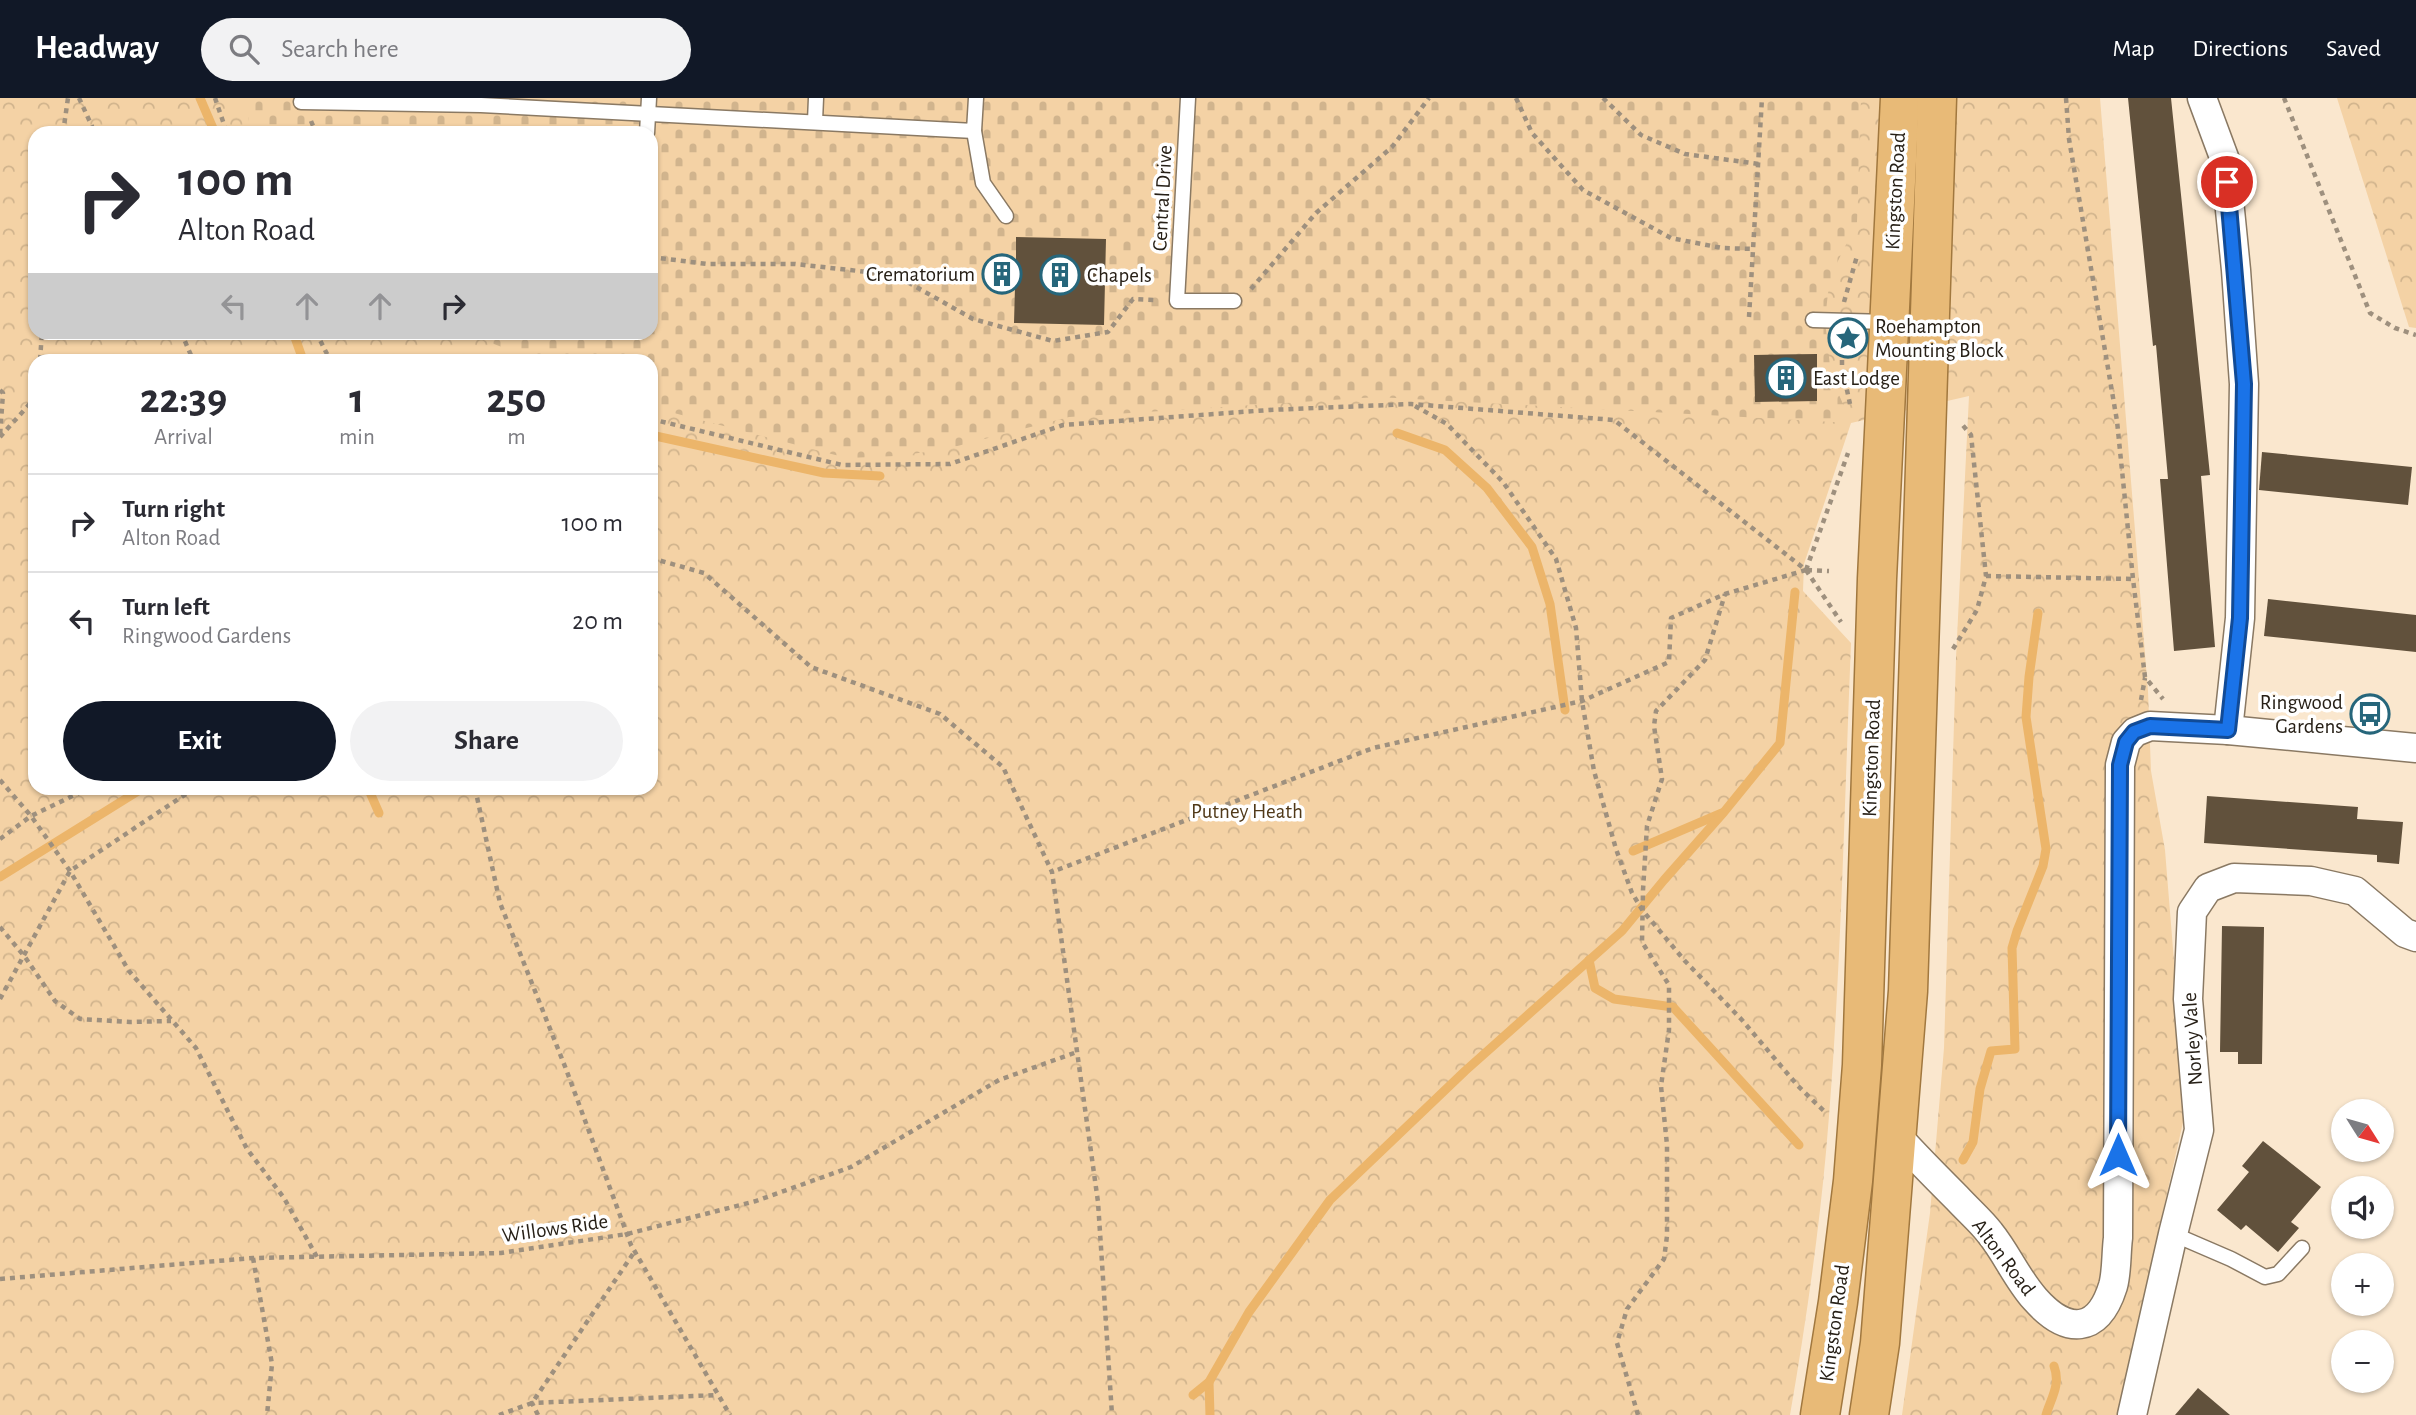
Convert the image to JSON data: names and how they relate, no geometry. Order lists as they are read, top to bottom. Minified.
{"streets":{"highway":["Kingston Road"],"street":["Norley Vale","Alton Road"],"lane":["Central Drive"],"path":["Willows Ride"]},"crossings":[["Kingston Road","Alton Road"]],"parks":["Putney Heath"],"places":{"building":["Crematorium","Chapels","East Lodge"],"place":["Roehampton Mounting Block"],"bus stop":["Ringwood Gardens"]},"north":"bottom right","page":{"header":"Headway","search":"Search here","nav":["Map","Directions","Saved"],"turn":["100 m","Alton Road"],"eta":["22:39","Arrival","1","min","250","m"],"list":[{"name":"Turn right","note":"Alton Road","value":"100 m"},{"name":"Turn left","note":"Ringwood Gardens","value":"20 m"}],"buttons":["Exit","Share"],"map_buttons":["+","−"]}}
